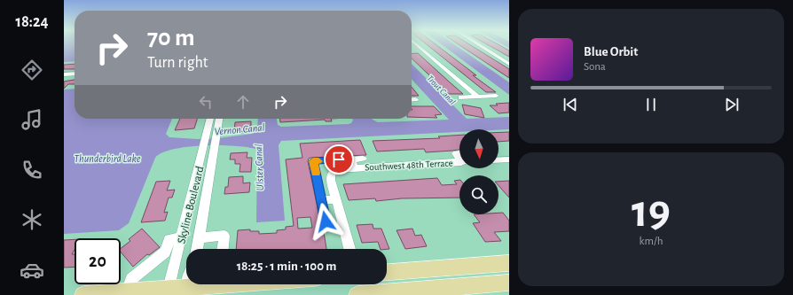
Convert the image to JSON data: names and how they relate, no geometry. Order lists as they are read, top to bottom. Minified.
{"streets":{"street":["Southwest 48th Terrace","Skyline Boulevard"]},"water":["Trout Canal","Vernon Canal","Thunderbird Lake","Ulster Canal"],"north":"bottom","page":{"tabs":"18:24","turn":["70 m","Turn right"],"song":["Blue Orbit","Sona"],"tile":["19","km/h"],"limit":"20","trip":"18:25 · 1 min · 100 m"}}
